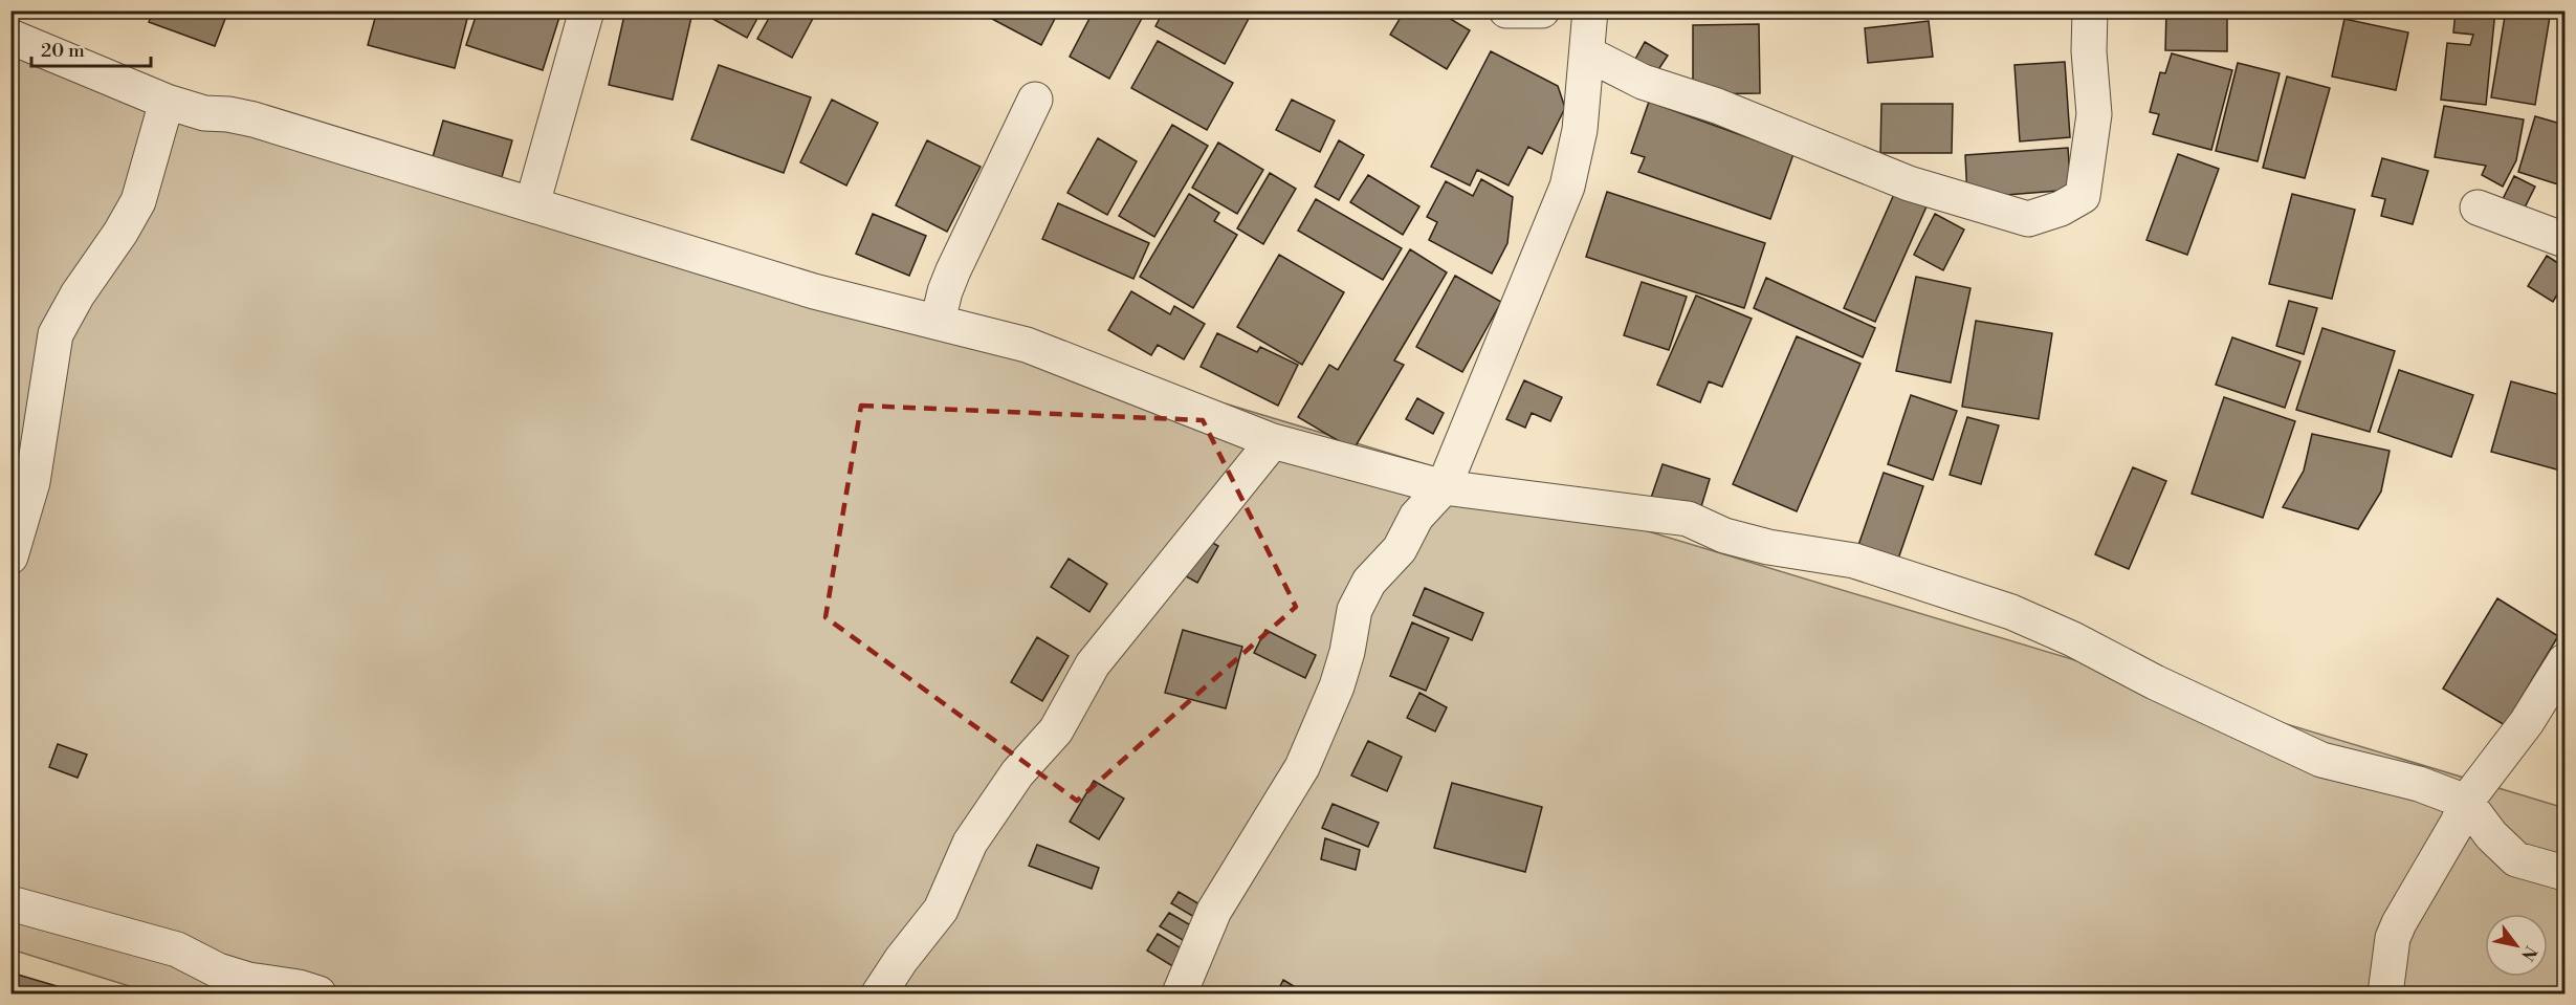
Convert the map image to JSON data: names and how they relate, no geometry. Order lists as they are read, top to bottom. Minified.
{"scale_bar":"20 m","north":"bottom right"}
